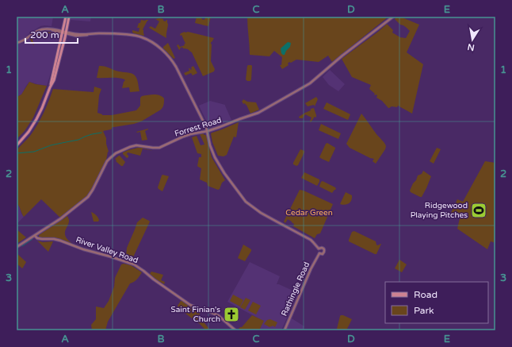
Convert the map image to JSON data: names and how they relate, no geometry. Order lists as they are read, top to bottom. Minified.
{"streets":{"street":["Forrest Road","River Valley Road","Rathingle Road"]},"crossings":[["Forrest Road","River Valley Road"]],"parks":["Cedar Green"],"places":{"sports":["Ridgewood Playing Pitches"],"church":["Saint Finian's Church"]},"legend":["Road","Park"],"scale_bar":"200 m","north":"bottom","grid":{"columns":["A","B","C","D","E"],"rows":["1","2","3"]}}
